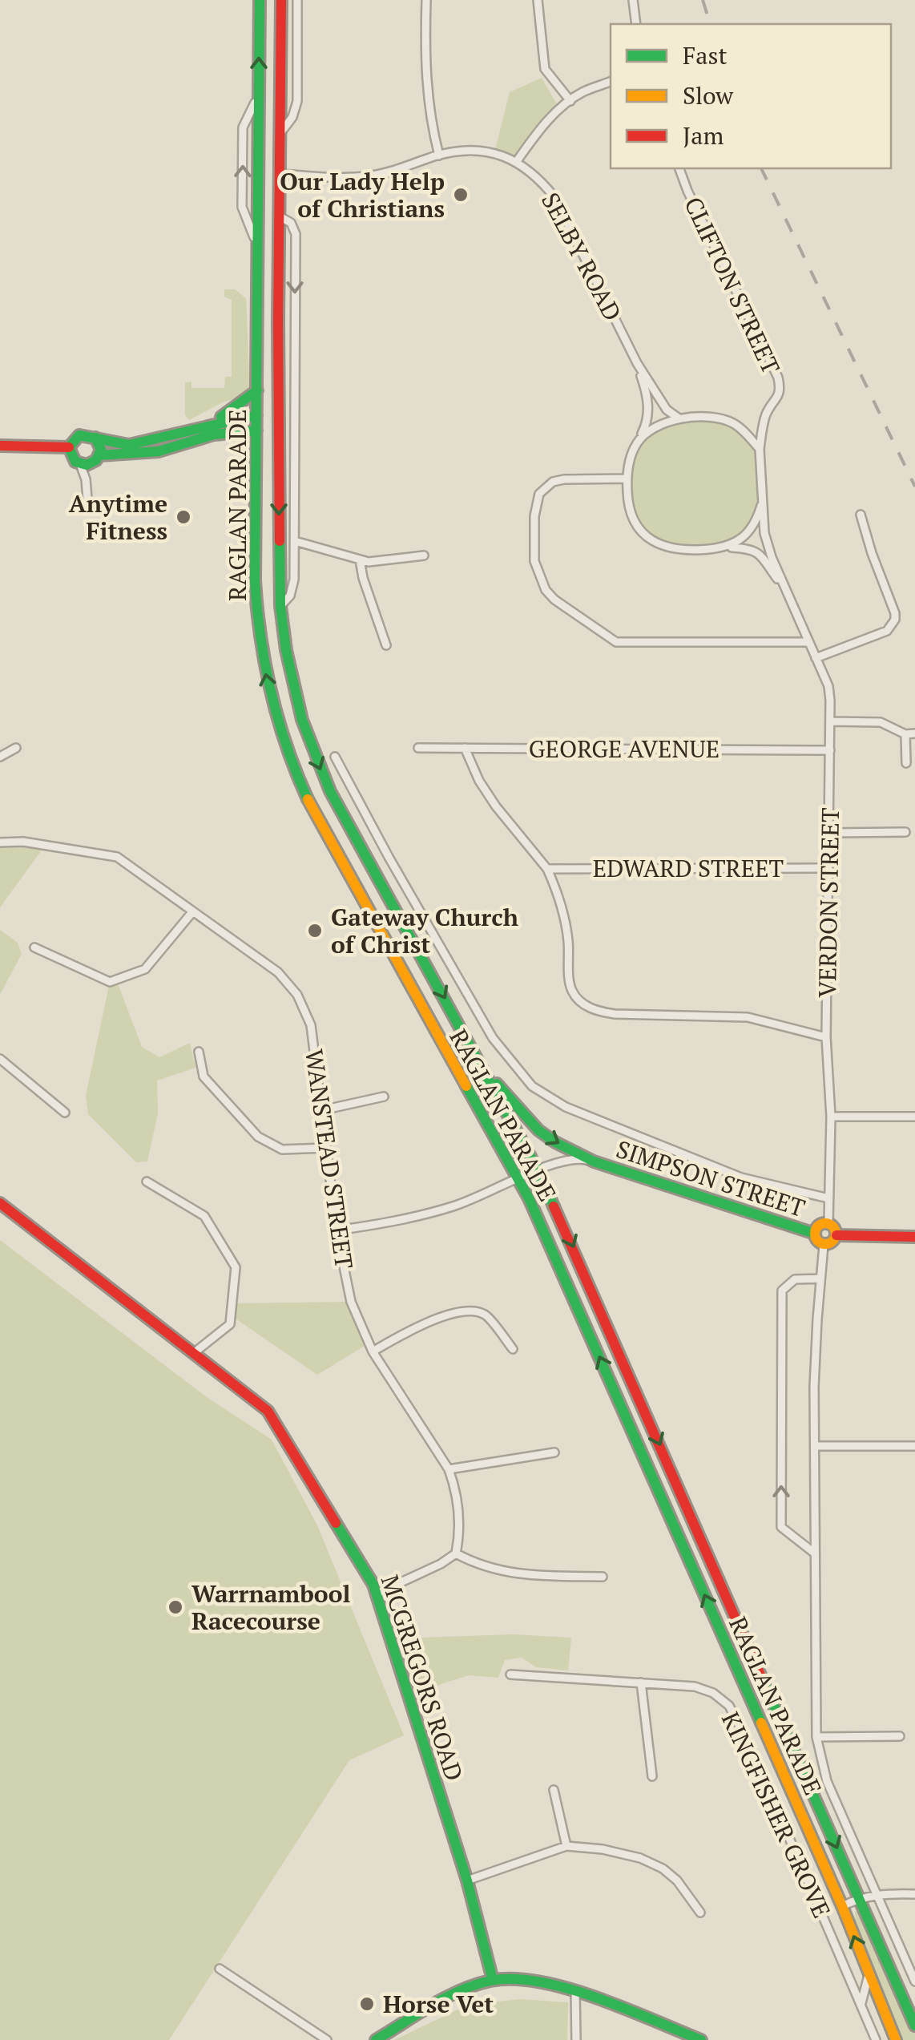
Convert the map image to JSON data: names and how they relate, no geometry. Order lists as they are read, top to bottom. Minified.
{"streets":{"main road":["RAGLAN PARADE","SIMPSON STREET","MCGREGORS ROAD"],"street":["SELBY ROAD","CLIFTON STREET","GEORGE AVENUE","EDWARD STREET","VERDON STREET","WANSTEAD STREET","KINGFISHER GROVE"]},"crossings":[["SELBY ROAD","CLIFTON STREET"],["SELBY ROAD","RAGLAN PARADE"],["SELBY ROAD","VERDON STREET"],["CLIFTON STREET","VERDON STREET"],["RAGLAN PARADE","VERDON STREET"],["RAGLAN PARADE","SIMPSON STREET"],["GEORGE AVENUE","VERDON STREET"],["EDWARD STREET","VERDON STREET"],["VERDON STREET","SIMPSON STREET"],["WANSTEAD STREET","SIMPSON STREET"]],"places":["Our Lady Help of Christians","Anytime Fitness","Gateway Church of Christ","Warrnambool Racecourse","Horse Vet"],"legend":["Fast","Slow","Jam"]}
